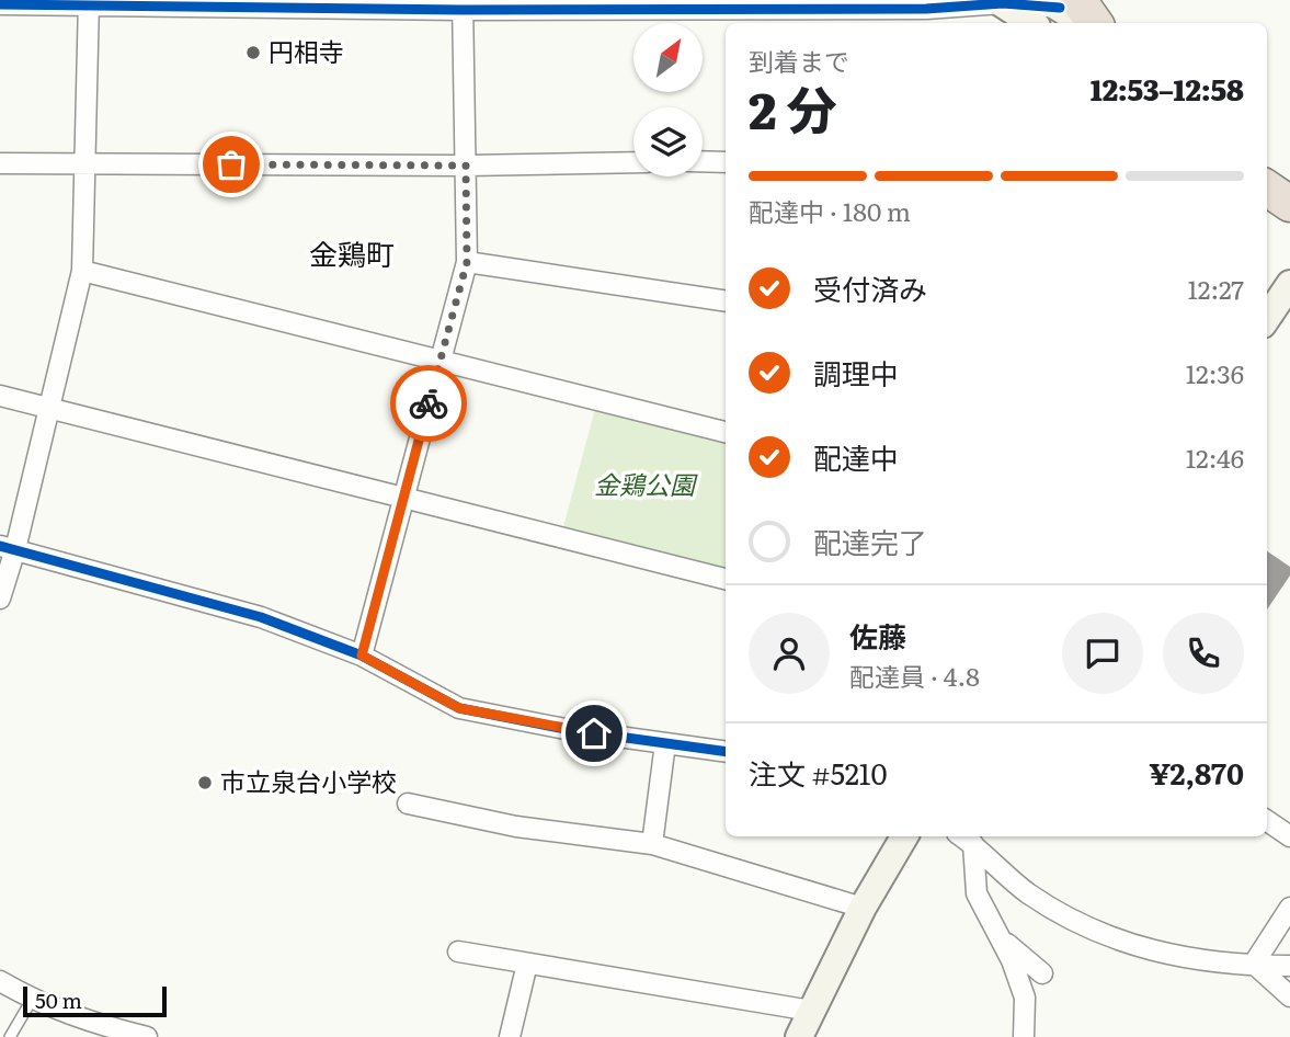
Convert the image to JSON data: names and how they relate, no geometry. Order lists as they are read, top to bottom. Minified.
{"districts":["金鶏町"],"parks":["金鶏公園"],"places":["円相寺","市立泉台小学校"],"scale_bar":"50 m","north":"top right","page":{"heading":["2 分","到着まで","12:53–12:58"],"panel":["佐藤","配達員 · 4.8","注文 #5210","¥2,870"],"bar":"配達中 · 180 m","list":[["受付済み","12:27"],["調理中","12:36"],["配達中","12:46"],"配達完了"],"scale":"50 m"}}
